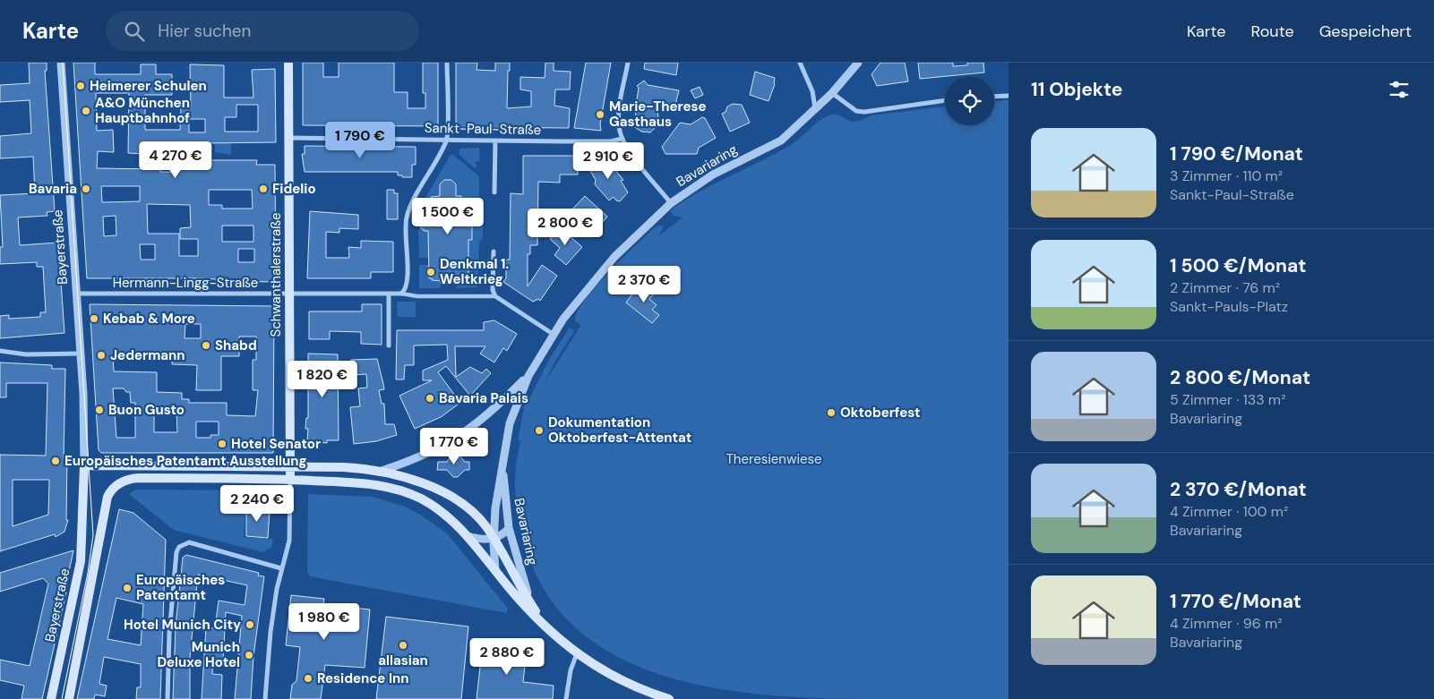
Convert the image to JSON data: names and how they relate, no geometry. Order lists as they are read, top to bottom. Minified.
{"streets":{"main road":["Bavariaring","Bayerstraße","Schwanthalerstraße"],"street":["Sankt-Paul-Straße","Hermann-Lingg-Straße"]},"crossings":[["Sankt-Paul-Straße","Schwanthalerstraße"],["Bavariaring","Bayerstraße"],["Bavariaring","Schwanthalerstraße"],["Bayerstraße","Schwanthalerstraße"],["Bayerstraße","Hermann-Lingg-Straße"],["Schwanthalerstraße","Hermann-Lingg-Straße"]],"parks":["Theresienwiese"],"places":["Heimerer Schulen","A&O München Hauptbahnhof","Marie-Therese Gasthaus","Bavaria","Fidelio","Denkmal 1. Weltkrieg","Kebab & More","Shabd","Jedermann","Bavaria Palais","Buon Gusto","Oktoberfest","Dokumentation Oktoberfest-Attentat","Hotel Senator","Europäisches Patentamt Ausstellung","Europäisches Patentamt","Hotel Munich City","allasian","Munich Deluxe Hotel","Residence Inn"],"page":{"header":"Karte","search":"Hier suchen","nav":["Karte","Route","Gespeichert"],"heading":"11 Objekte","list":[{"name":"1 790 €/Monat","note":"3 Zimmer · 110 m² · Sankt-Paul-Straße"},{"name":"1 500 €/Monat","note":"2 Zimmer · 76 m² · Sankt-Pauls-Platz"},{"name":"2 800 €/Monat","note":"5 Zimmer · 133 m² · Bavariaring"},{"name":"2 370 €/Monat","note":"4 Zimmer · 100 m² · Bavariaring"},{"name":"1 770 €/Monat","note":"4 Zimmer · 96 m² · Bavariaring"}],"price":["1 790 €","4 270 €","2 910 €","1 500 €","2 800 €","2 370 €","1 820 €","1 770 €","2 240 €","1 980 €","2 880 €"]}}
